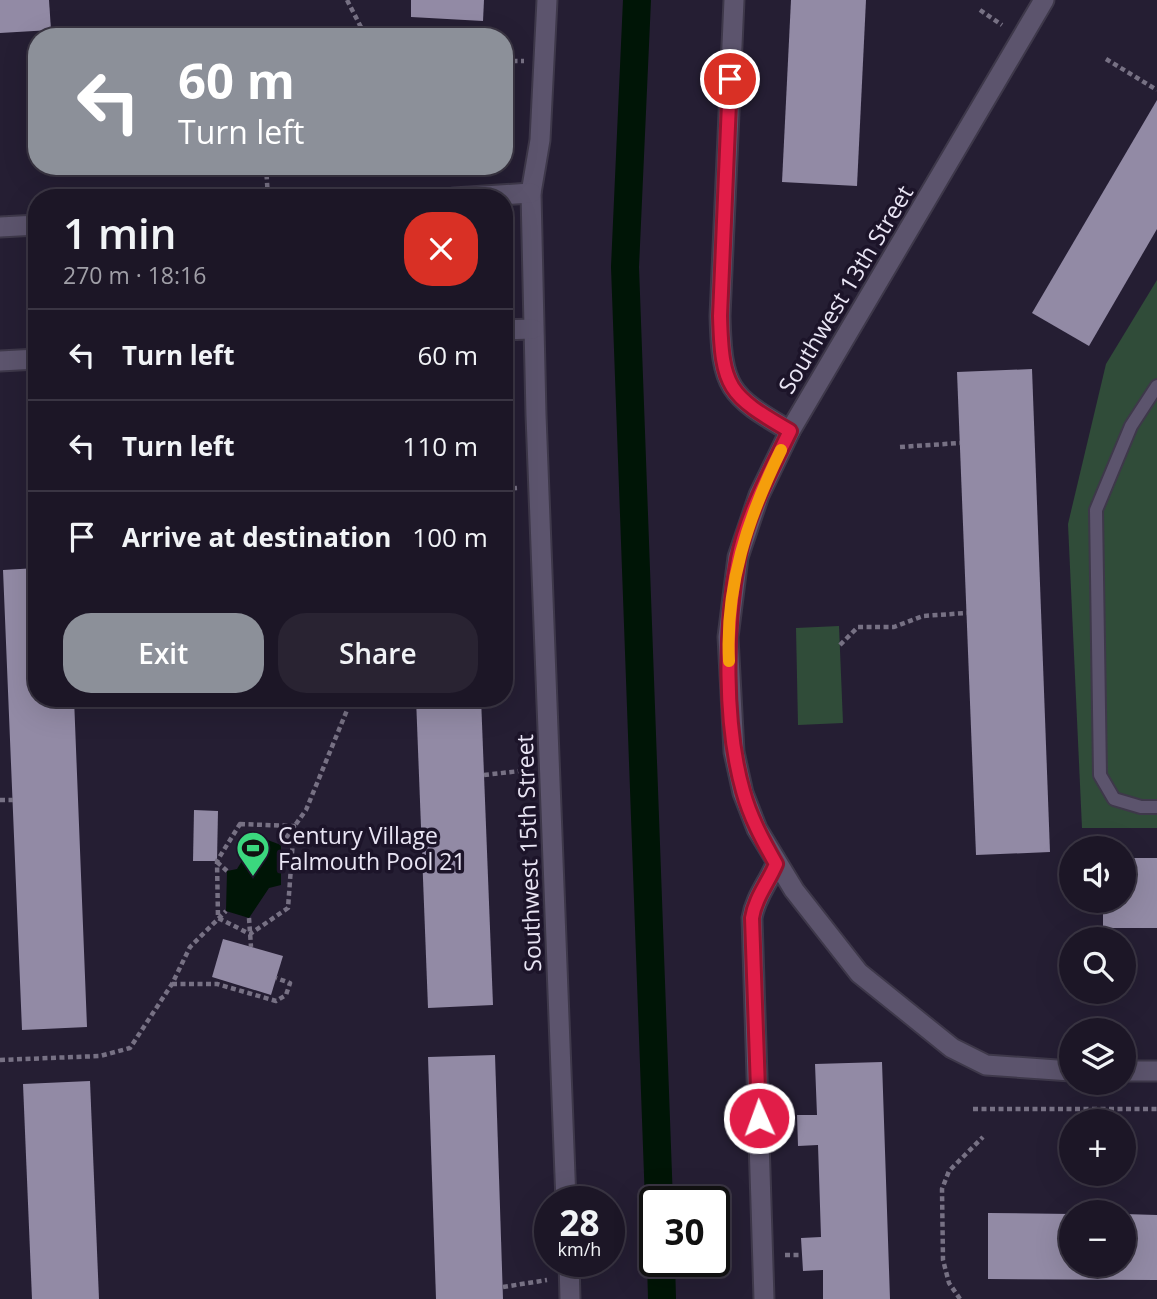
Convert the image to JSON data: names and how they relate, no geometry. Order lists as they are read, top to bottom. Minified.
{"streets":{"street":["Southwest 13th Street","Southwest 15th Street"]},"places":{"sports":["Century Village Falmouth Pool 21"]},"page":{"turn":["60 m","Turn left"],"heading":["1 min","270 m · 18:16"],"list":[{"name":"Turn left","value":"60 m"},{"name":"Turn left","value":"110 m"},{"name":"Arrive at destination","value":"100 m"}],"buttons":["Exit","Share"],"map_buttons":["+","−"],"speed":"28 km/h","limit":"30"}}
